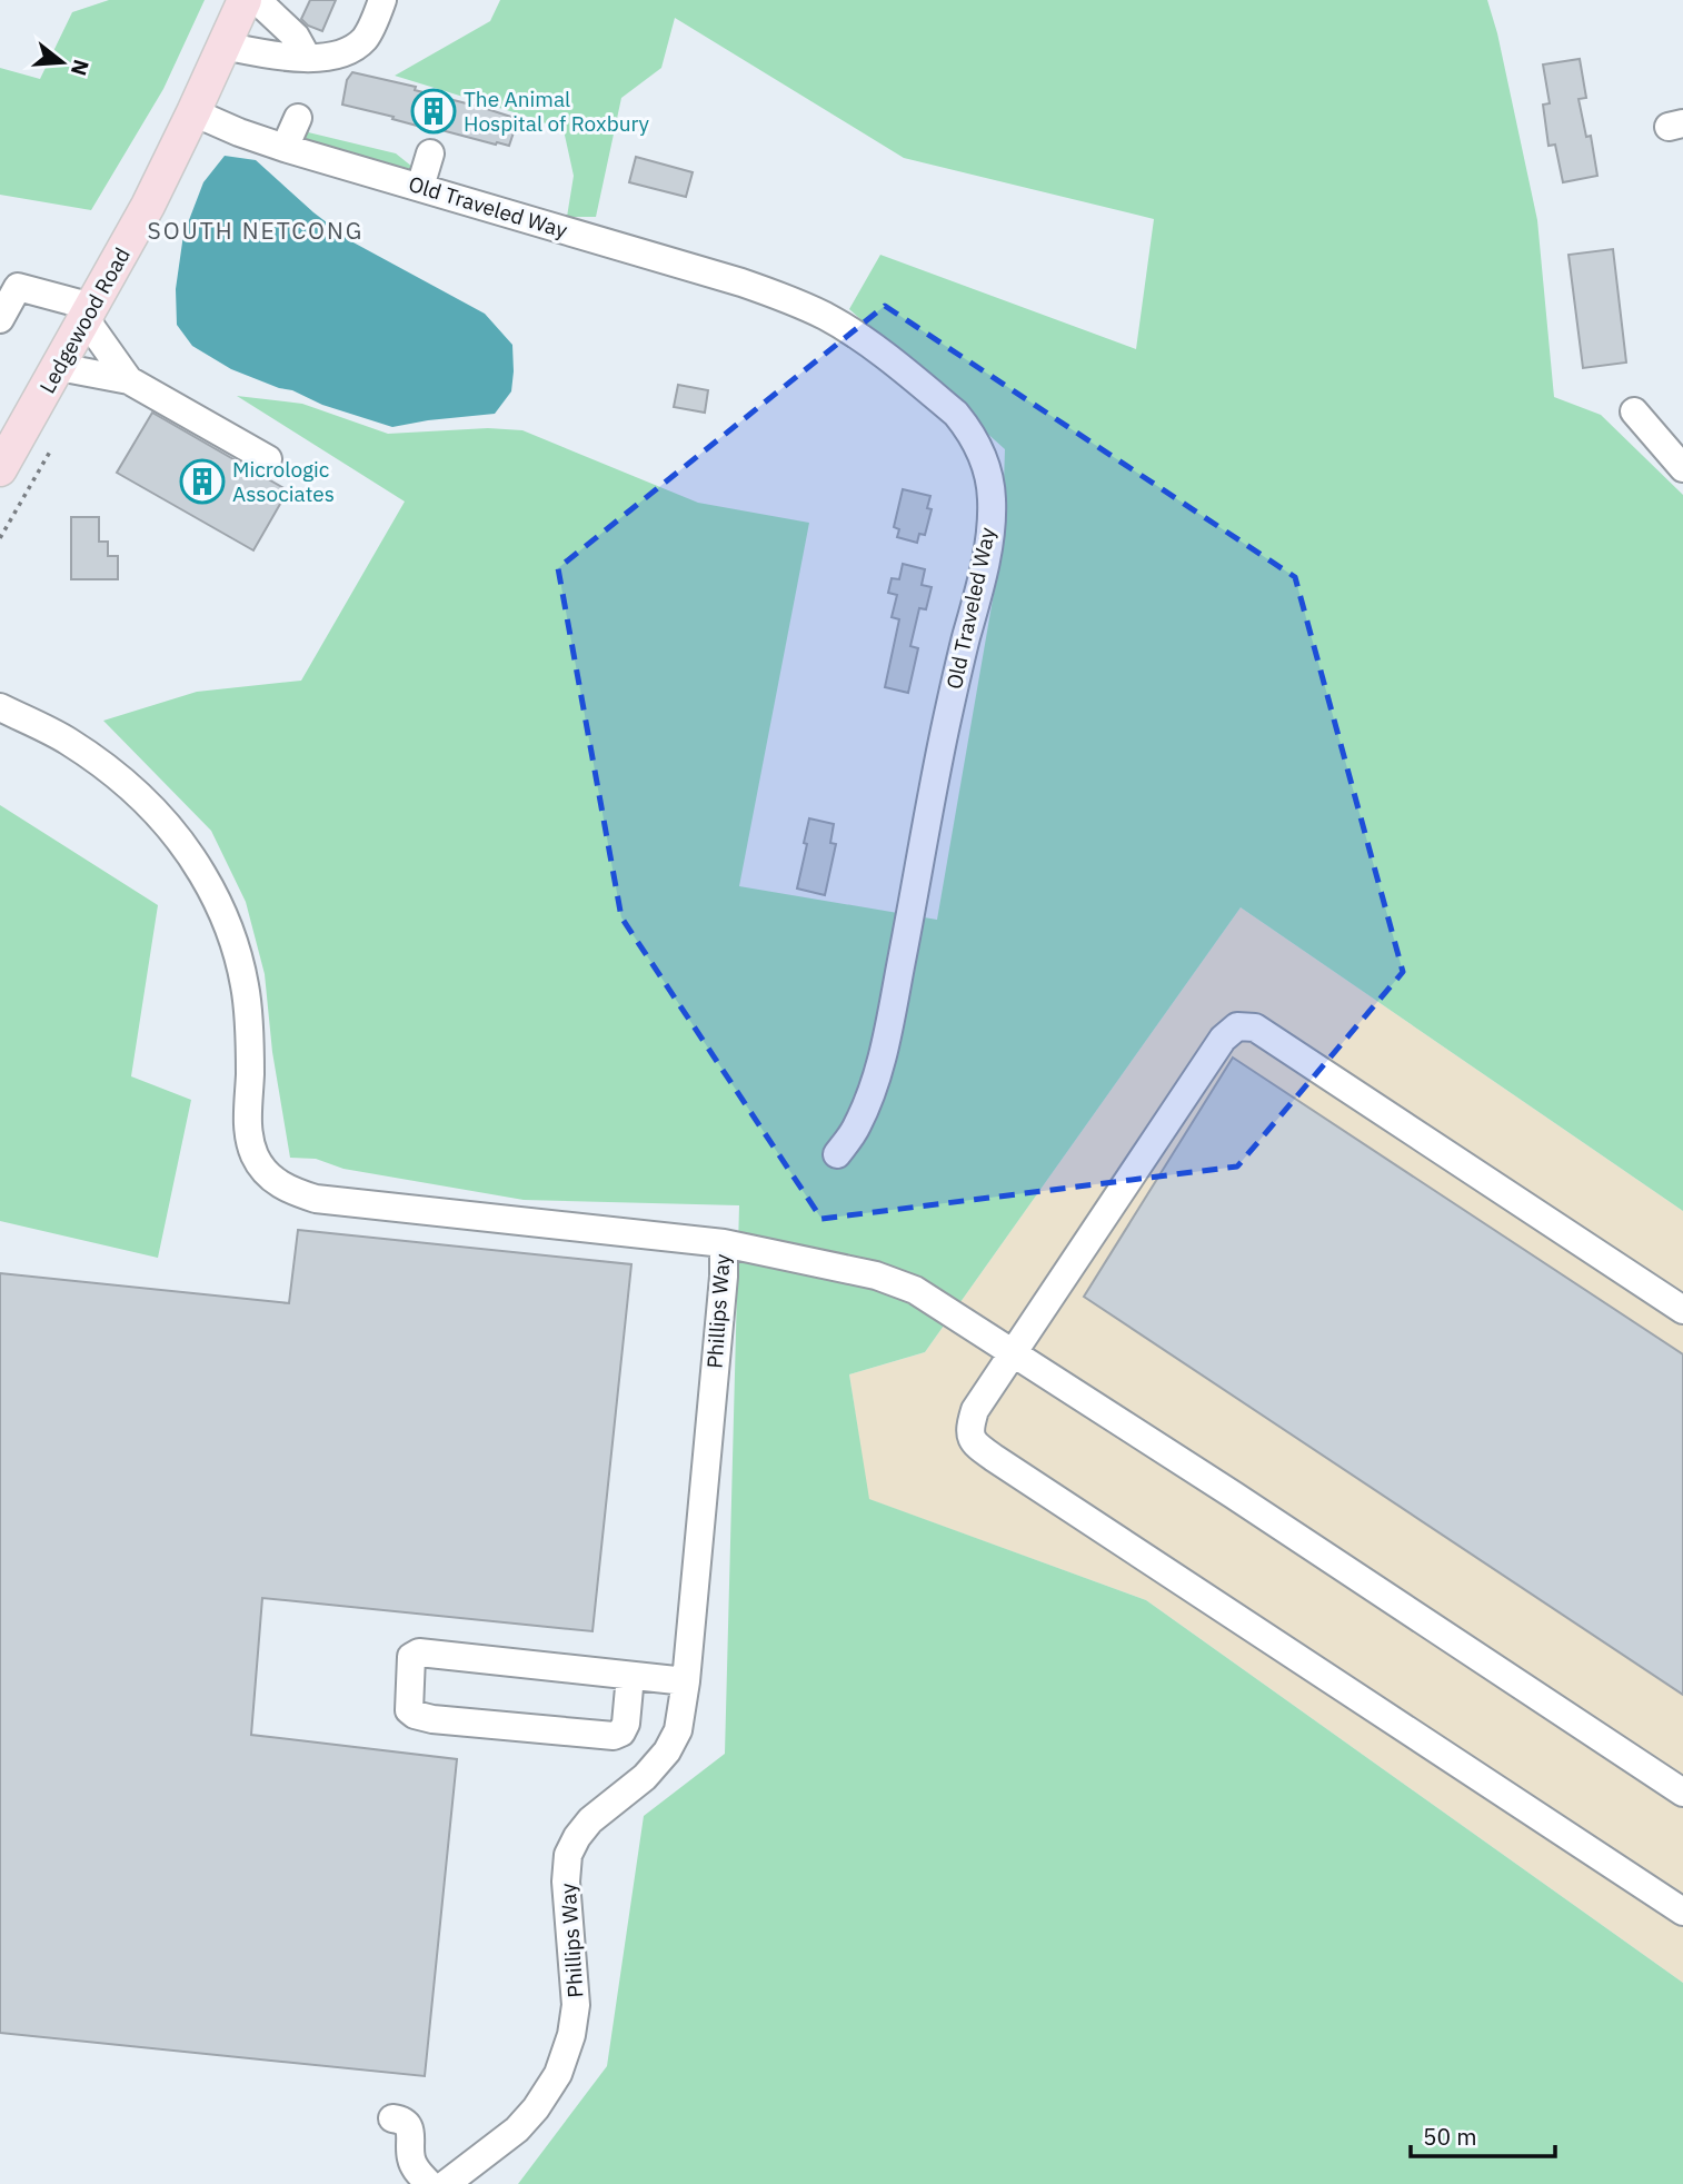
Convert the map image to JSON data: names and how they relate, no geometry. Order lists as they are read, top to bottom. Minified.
{"streets":{"main road":["Ledgewood Road"],"street":["Old Traveled Way","Phillips Way"]},"crossings":[["Old Traveled Way","Ledgewood Road"]],"districts":["SOUTH NETCONG"],"places":{"building":["The Animal Hospital of Roxbury","Micrologic Associates"]},"scale_bar":"50 m","north":"right"}
